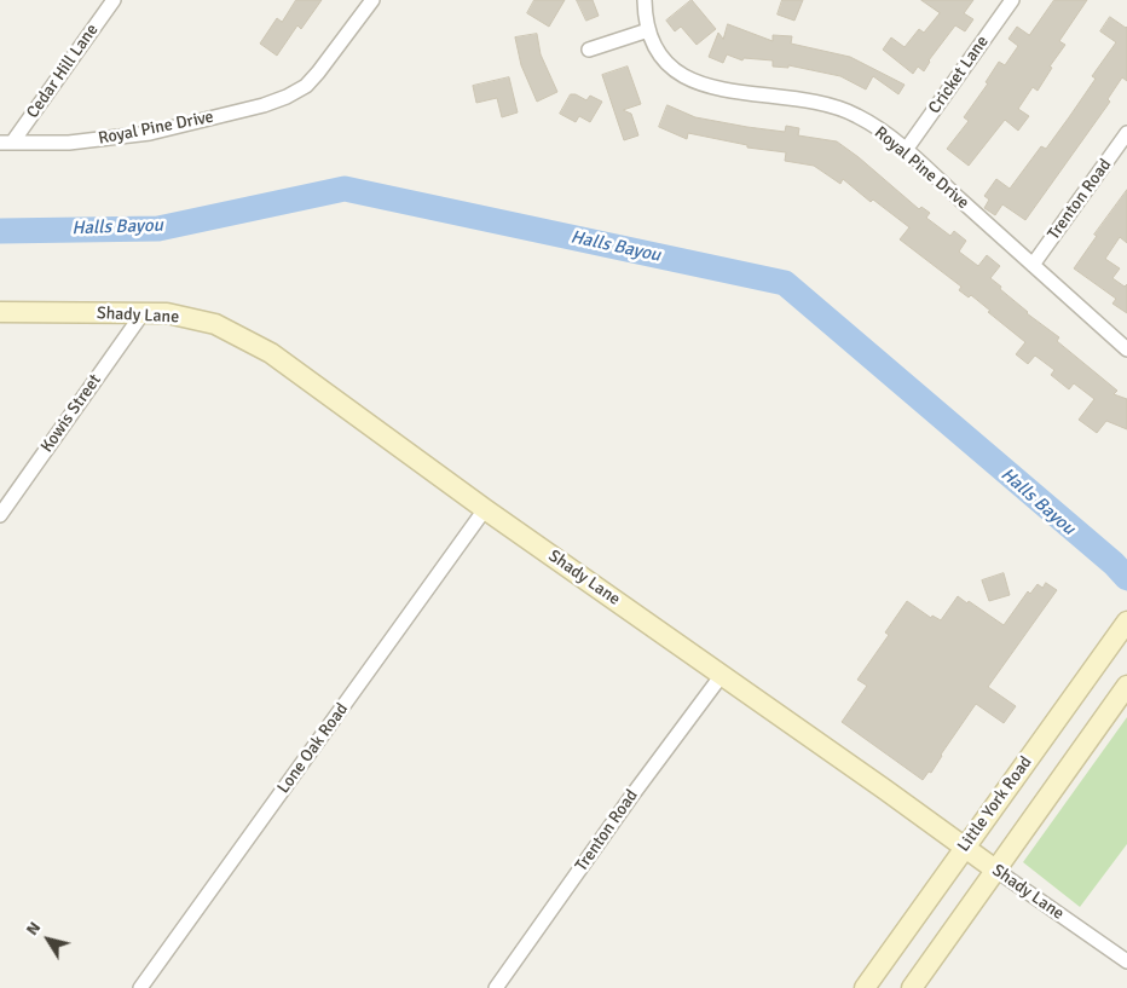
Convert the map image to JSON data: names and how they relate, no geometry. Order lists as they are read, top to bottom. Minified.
{"streets":{"street":["Cedar Hill Lane","Cricket Lane","Royal Pine Drive","Trenton Road","Shady Lane","Kowis Street","Lone Oak Road","Little York Road"]},"crossings":[["Cedar Hill Lane","Royal Pine Drive"],["Cricket Lane","Royal Pine Drive"],["Royal Pine Drive","Trenton Road"],["Trenton Road","Shady Lane"],["Shady Lane","Kowis Street"],["Shady Lane","Lone Oak Road"],["Shady Lane","Little York Road"]],"water":["Halls Bayou"],"north":"top left"}
